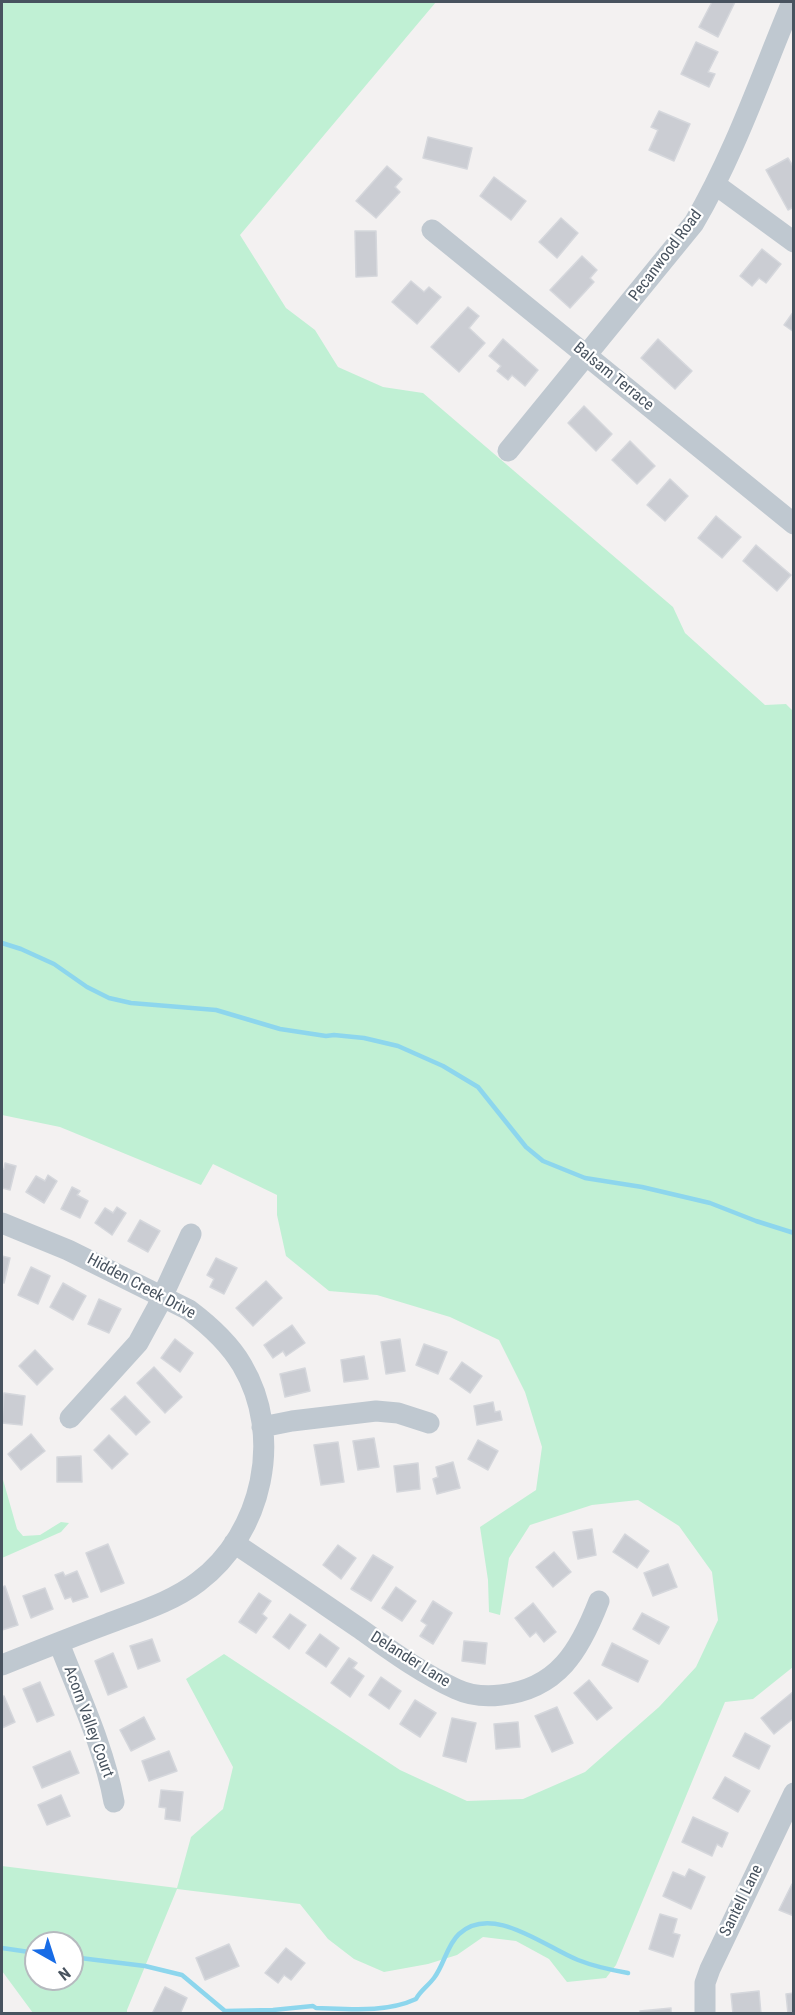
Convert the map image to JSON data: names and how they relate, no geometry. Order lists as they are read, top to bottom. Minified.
{"streets":{"street":["Pecanwood Road","Balsam Terrace","Hidden Creek Drive","Delander Lane","Acorn Valley Court","Santell Lane"]},"crossings":[["Pecanwood Road","Balsam Terrace"],["Hidden Creek Drive","Delander Lane"],["Hidden Creek Drive","Acorn Valley Court"]],"north":"bottom right"}
